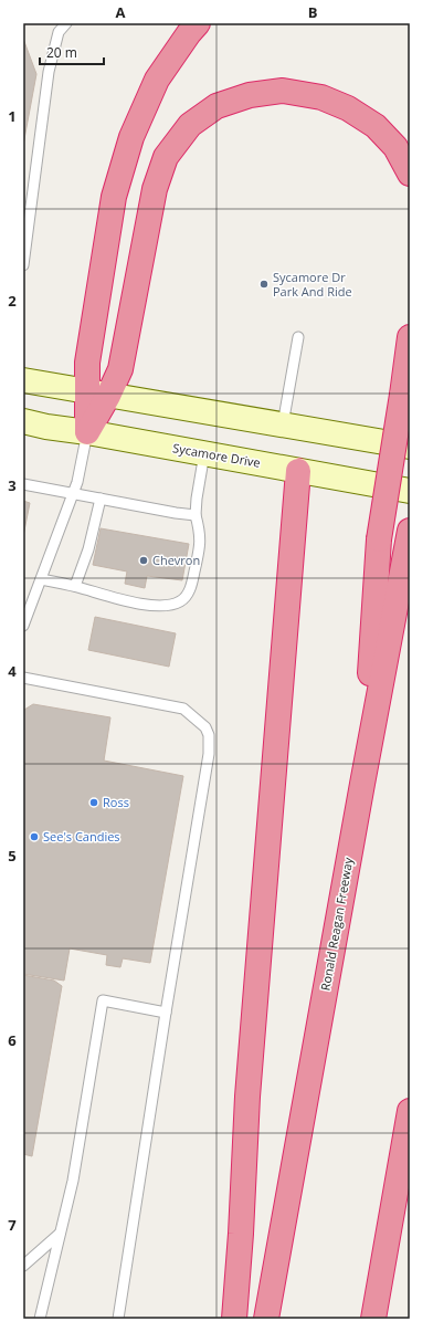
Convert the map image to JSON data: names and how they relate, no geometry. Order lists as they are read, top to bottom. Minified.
{"streets":{"highway":["Ronald Reagan Freeway"],"main road":["Sycamore Drive"]},"places":["Sycamore Dr Park And Ride","Chevron","Ross","See's Candies"],"scale_bar":"20 m","grid":{"columns":["A","B"],"rows":["1","2","3","4","5","6","7"]}}
